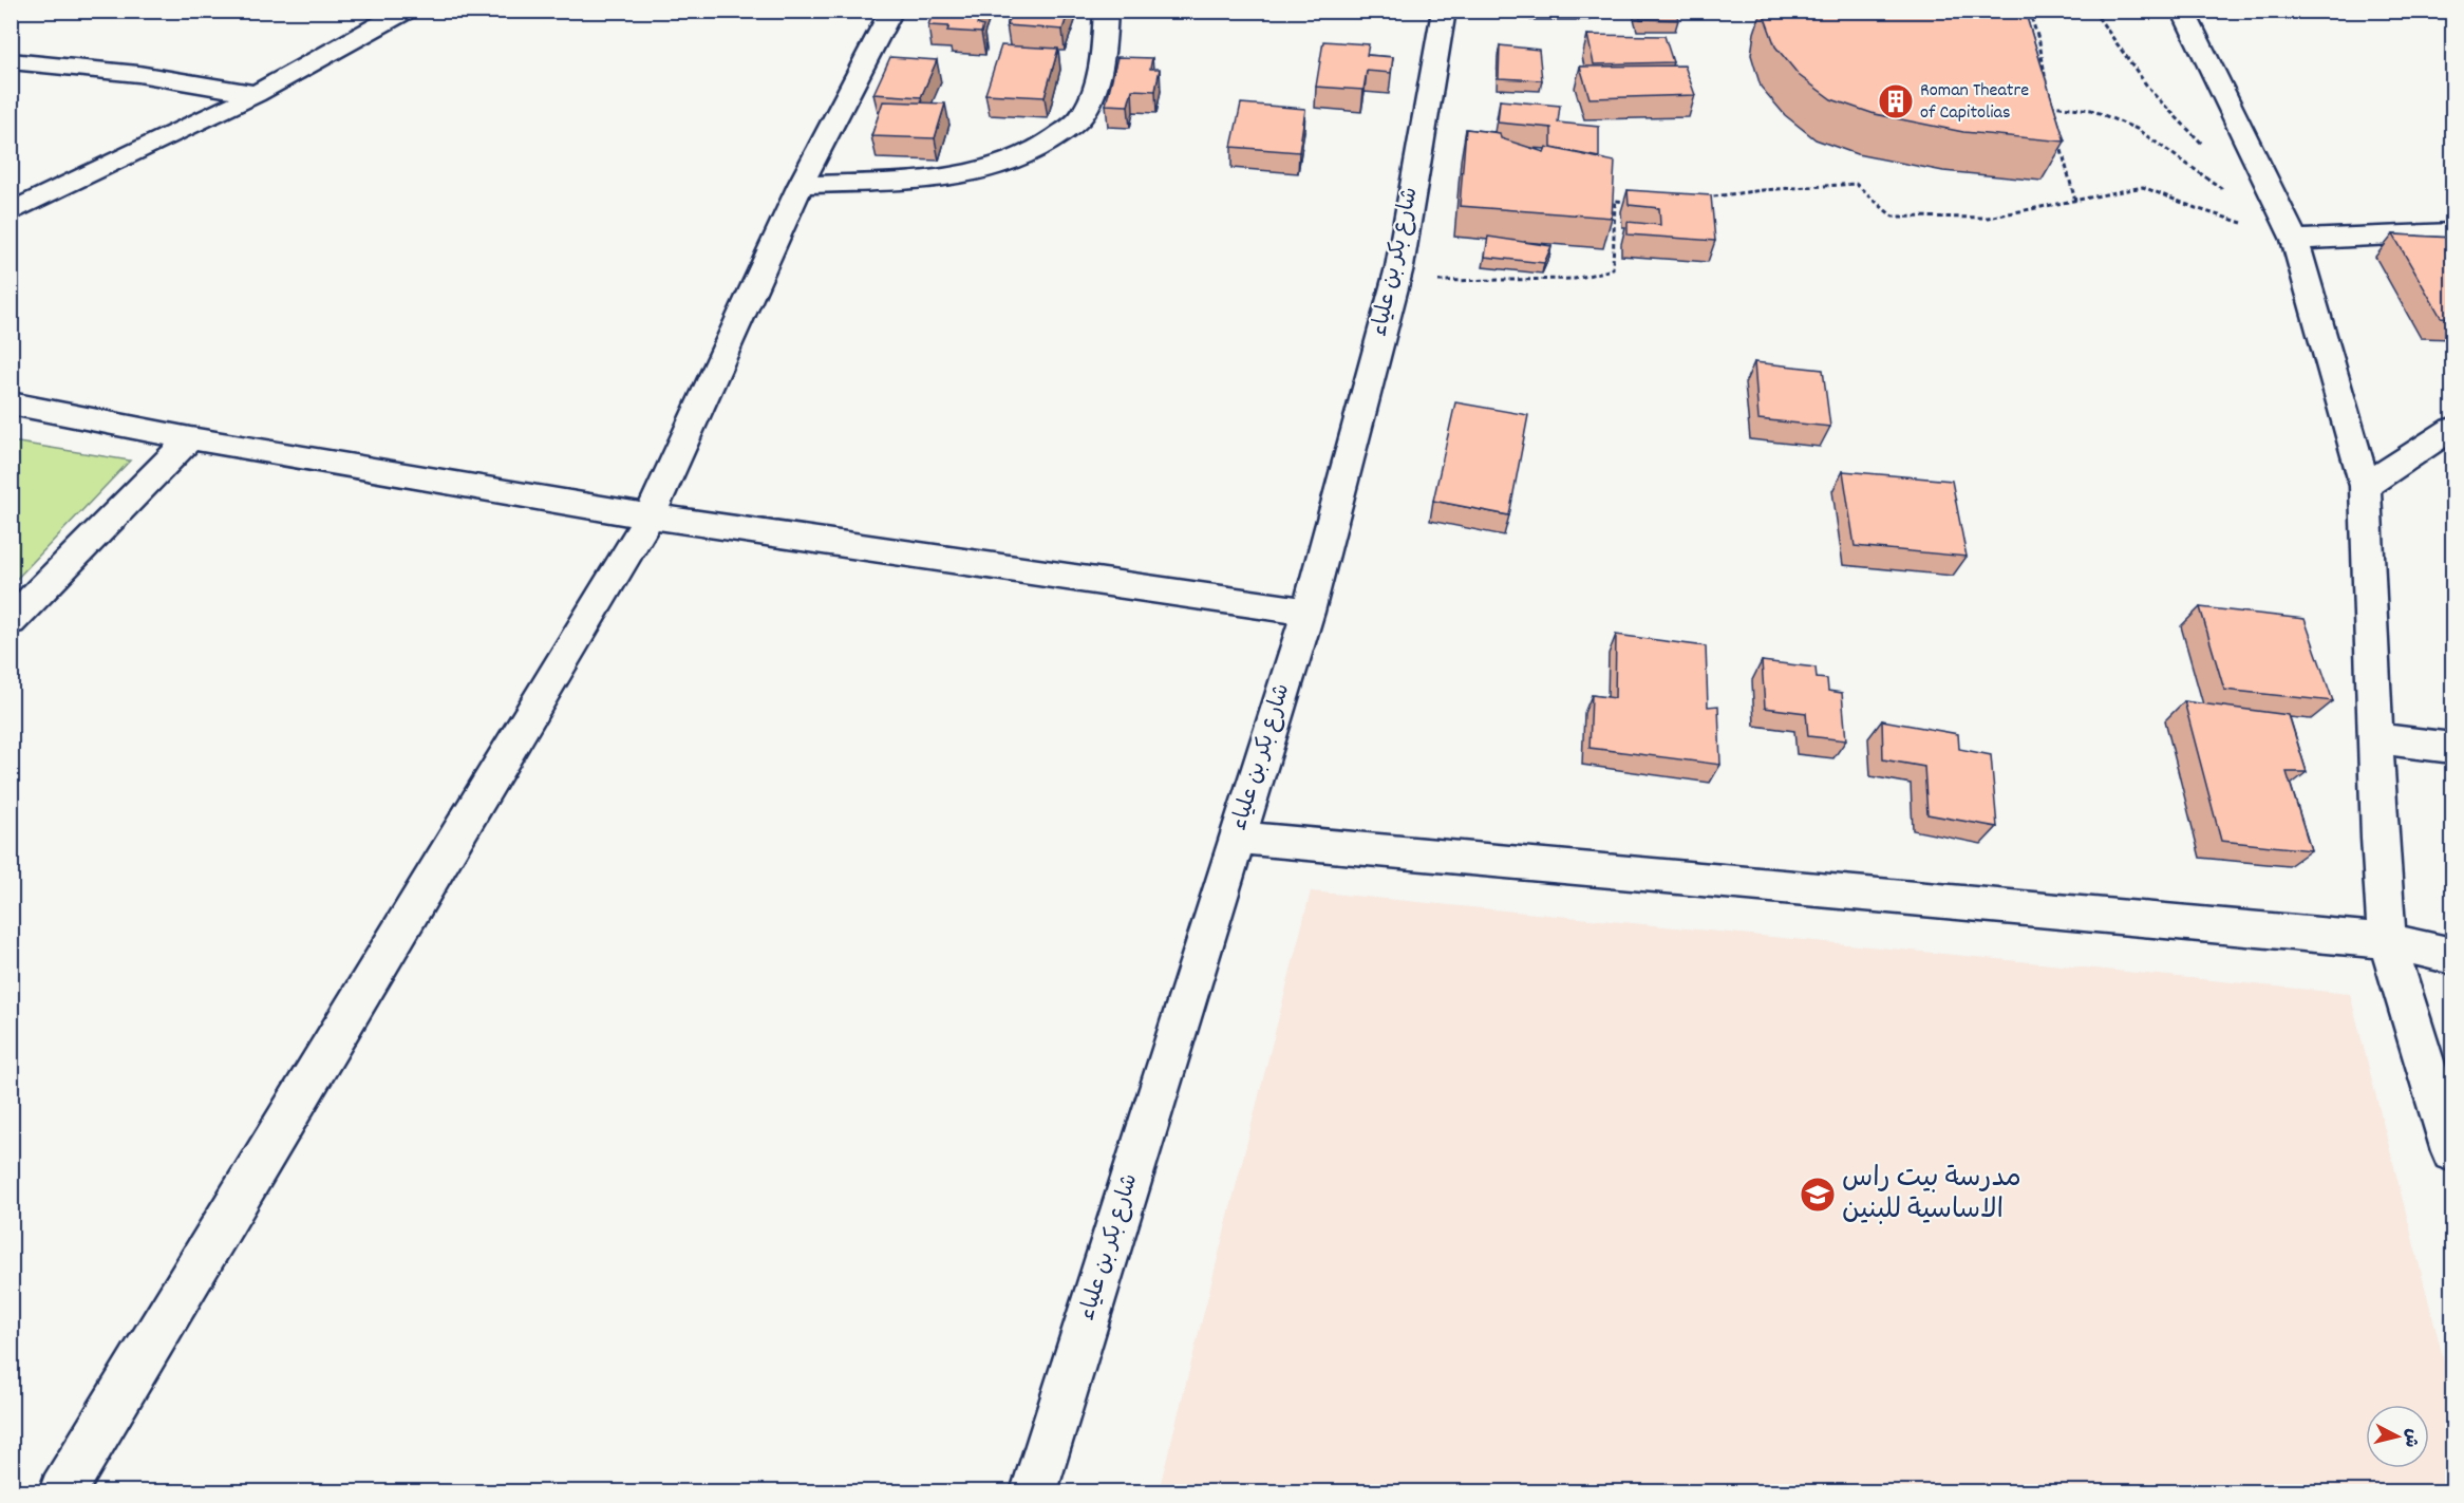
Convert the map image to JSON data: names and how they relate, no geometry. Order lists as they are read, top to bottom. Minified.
{"streets":{"street":["شارع بكر بن علياء"]},"places":{"building":["Roman Theatre of Capitolias"],"school or university":["مدرسة بيت راس الاساسية للبنين"]},"north":"right"}
